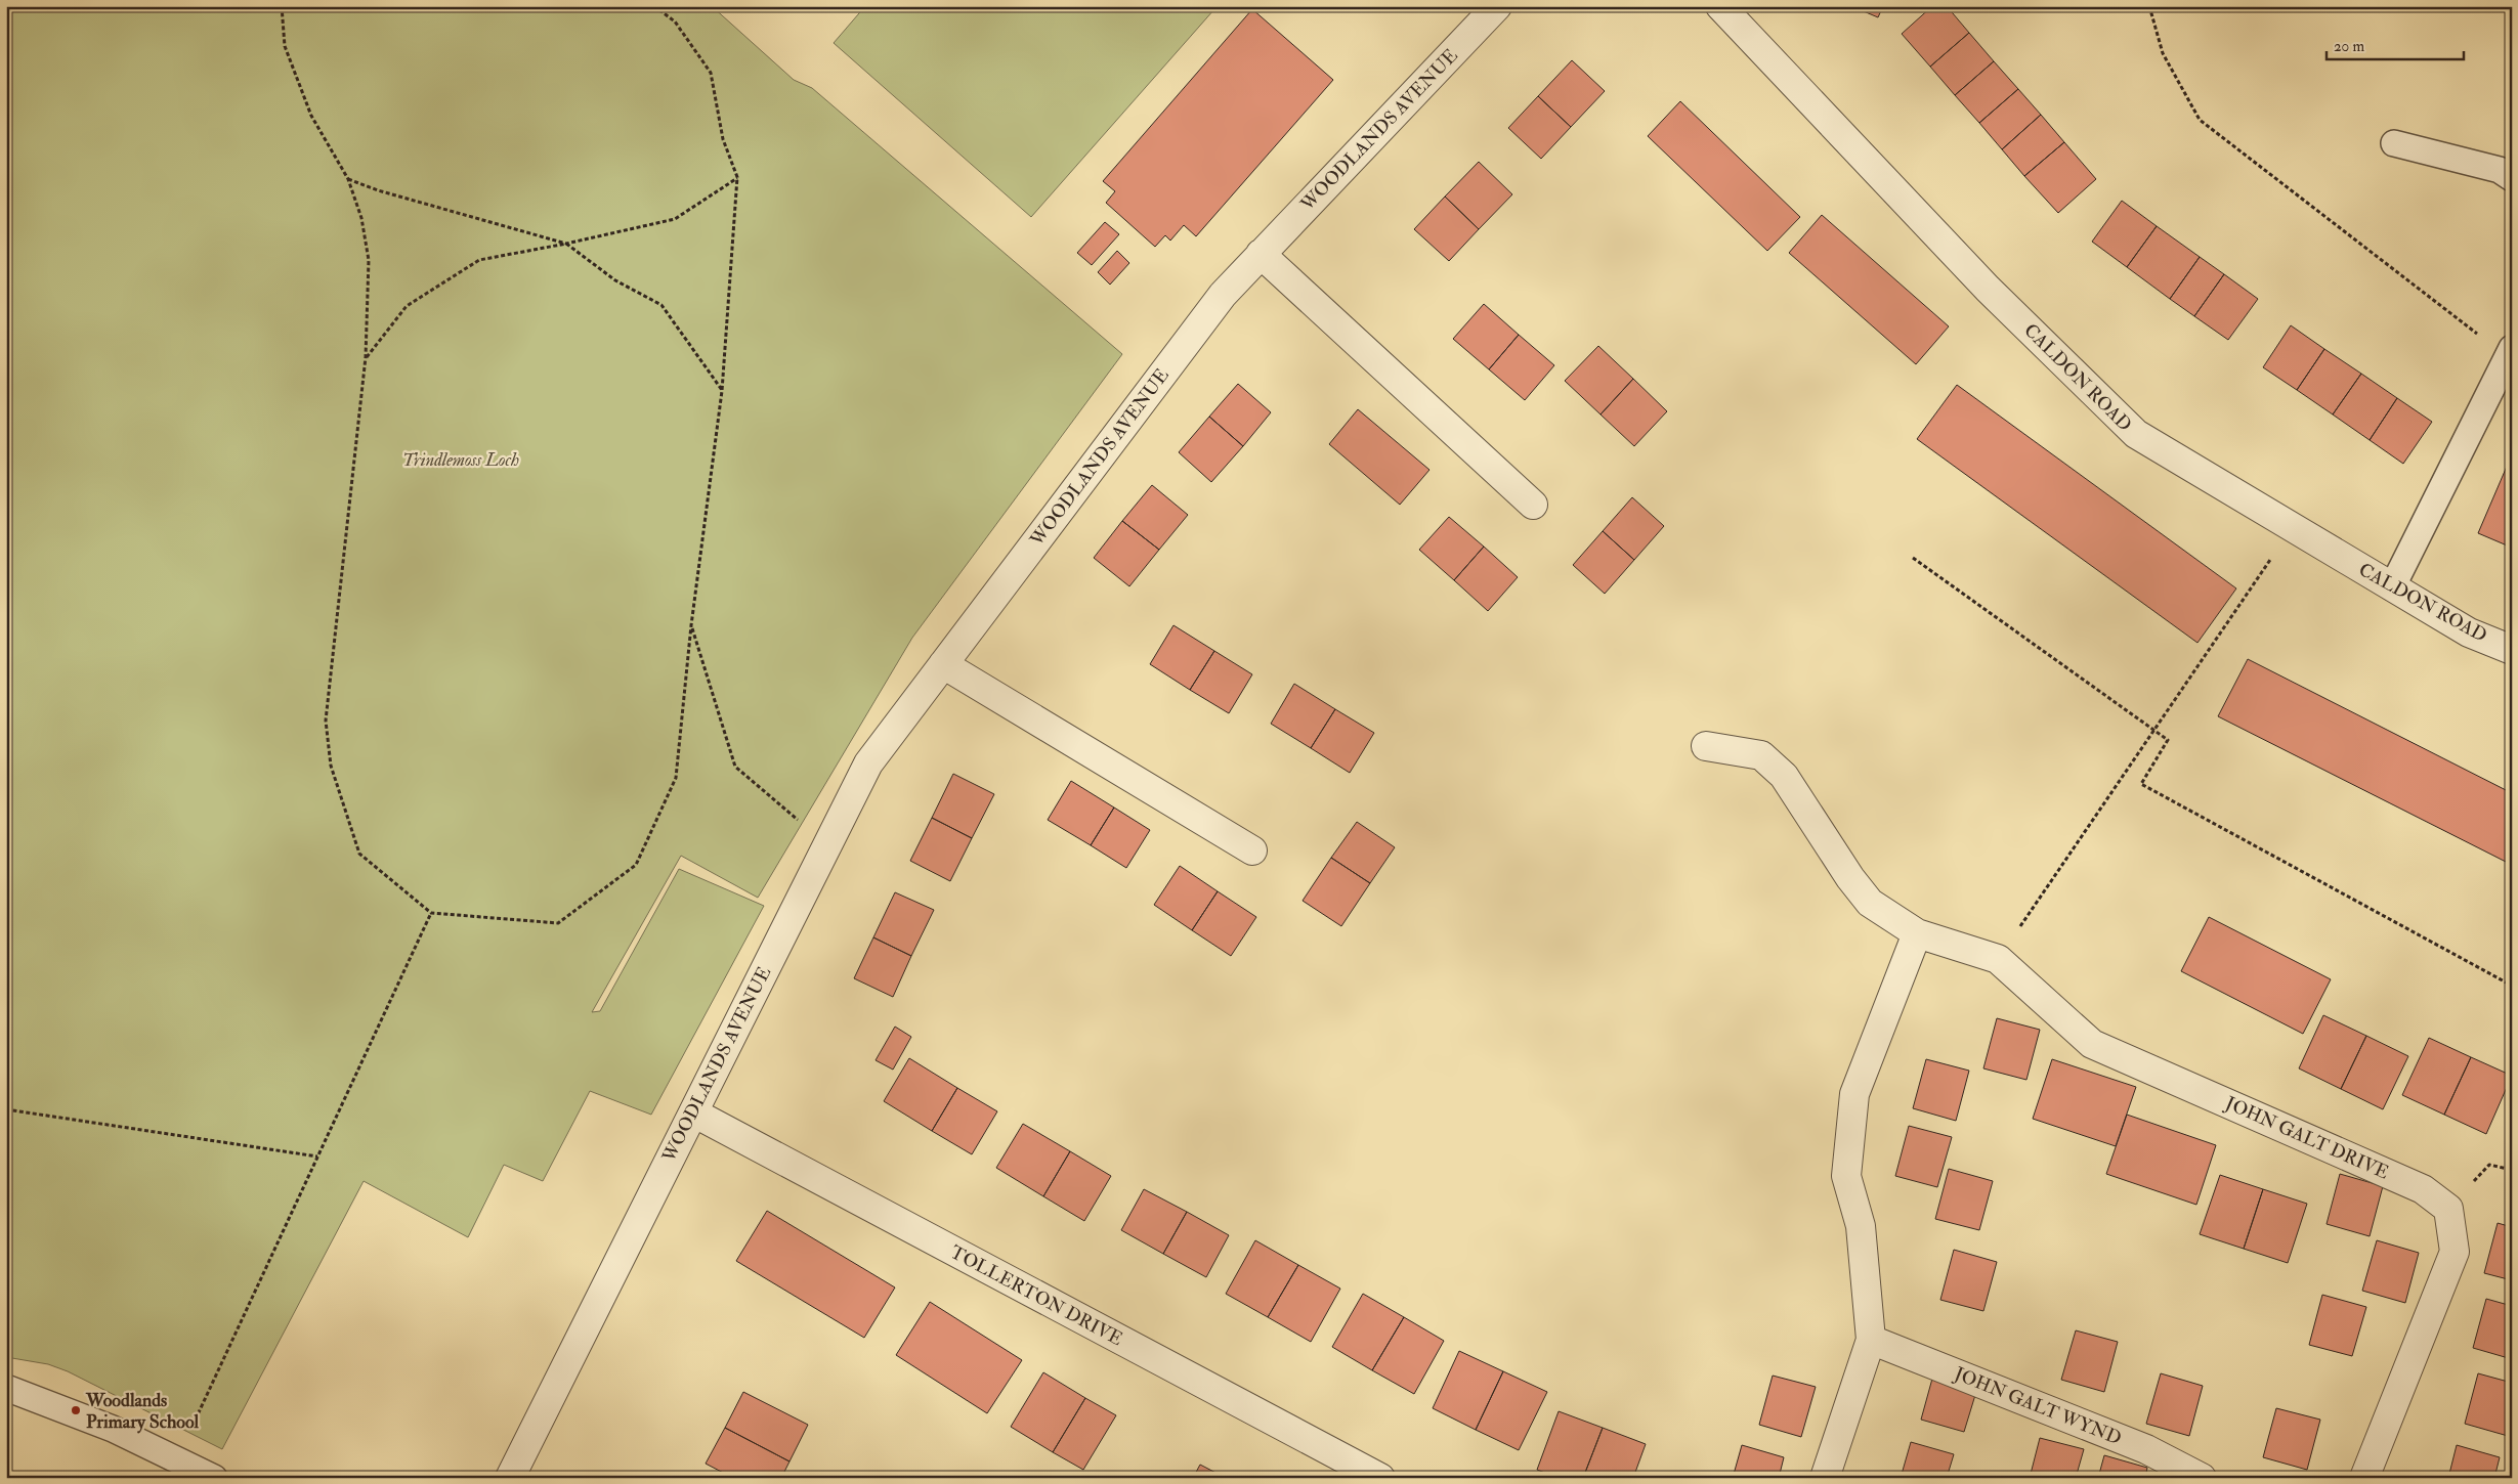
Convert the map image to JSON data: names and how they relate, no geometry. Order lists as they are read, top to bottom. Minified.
{"streets":{"street":["WOODLANDS AVENUE","CALDON ROAD","JOHN GALT DRIVE","TOLLERTON DRIVE","JOHN GALT WYND"]},"crossings":[["WOODLANDS AVENUE","TOLLERTON DRIVE"]],"parks":["Trindlemoss Loch"],"places":["Woodlands Primary School"],"scale_bar":"20 m"}
